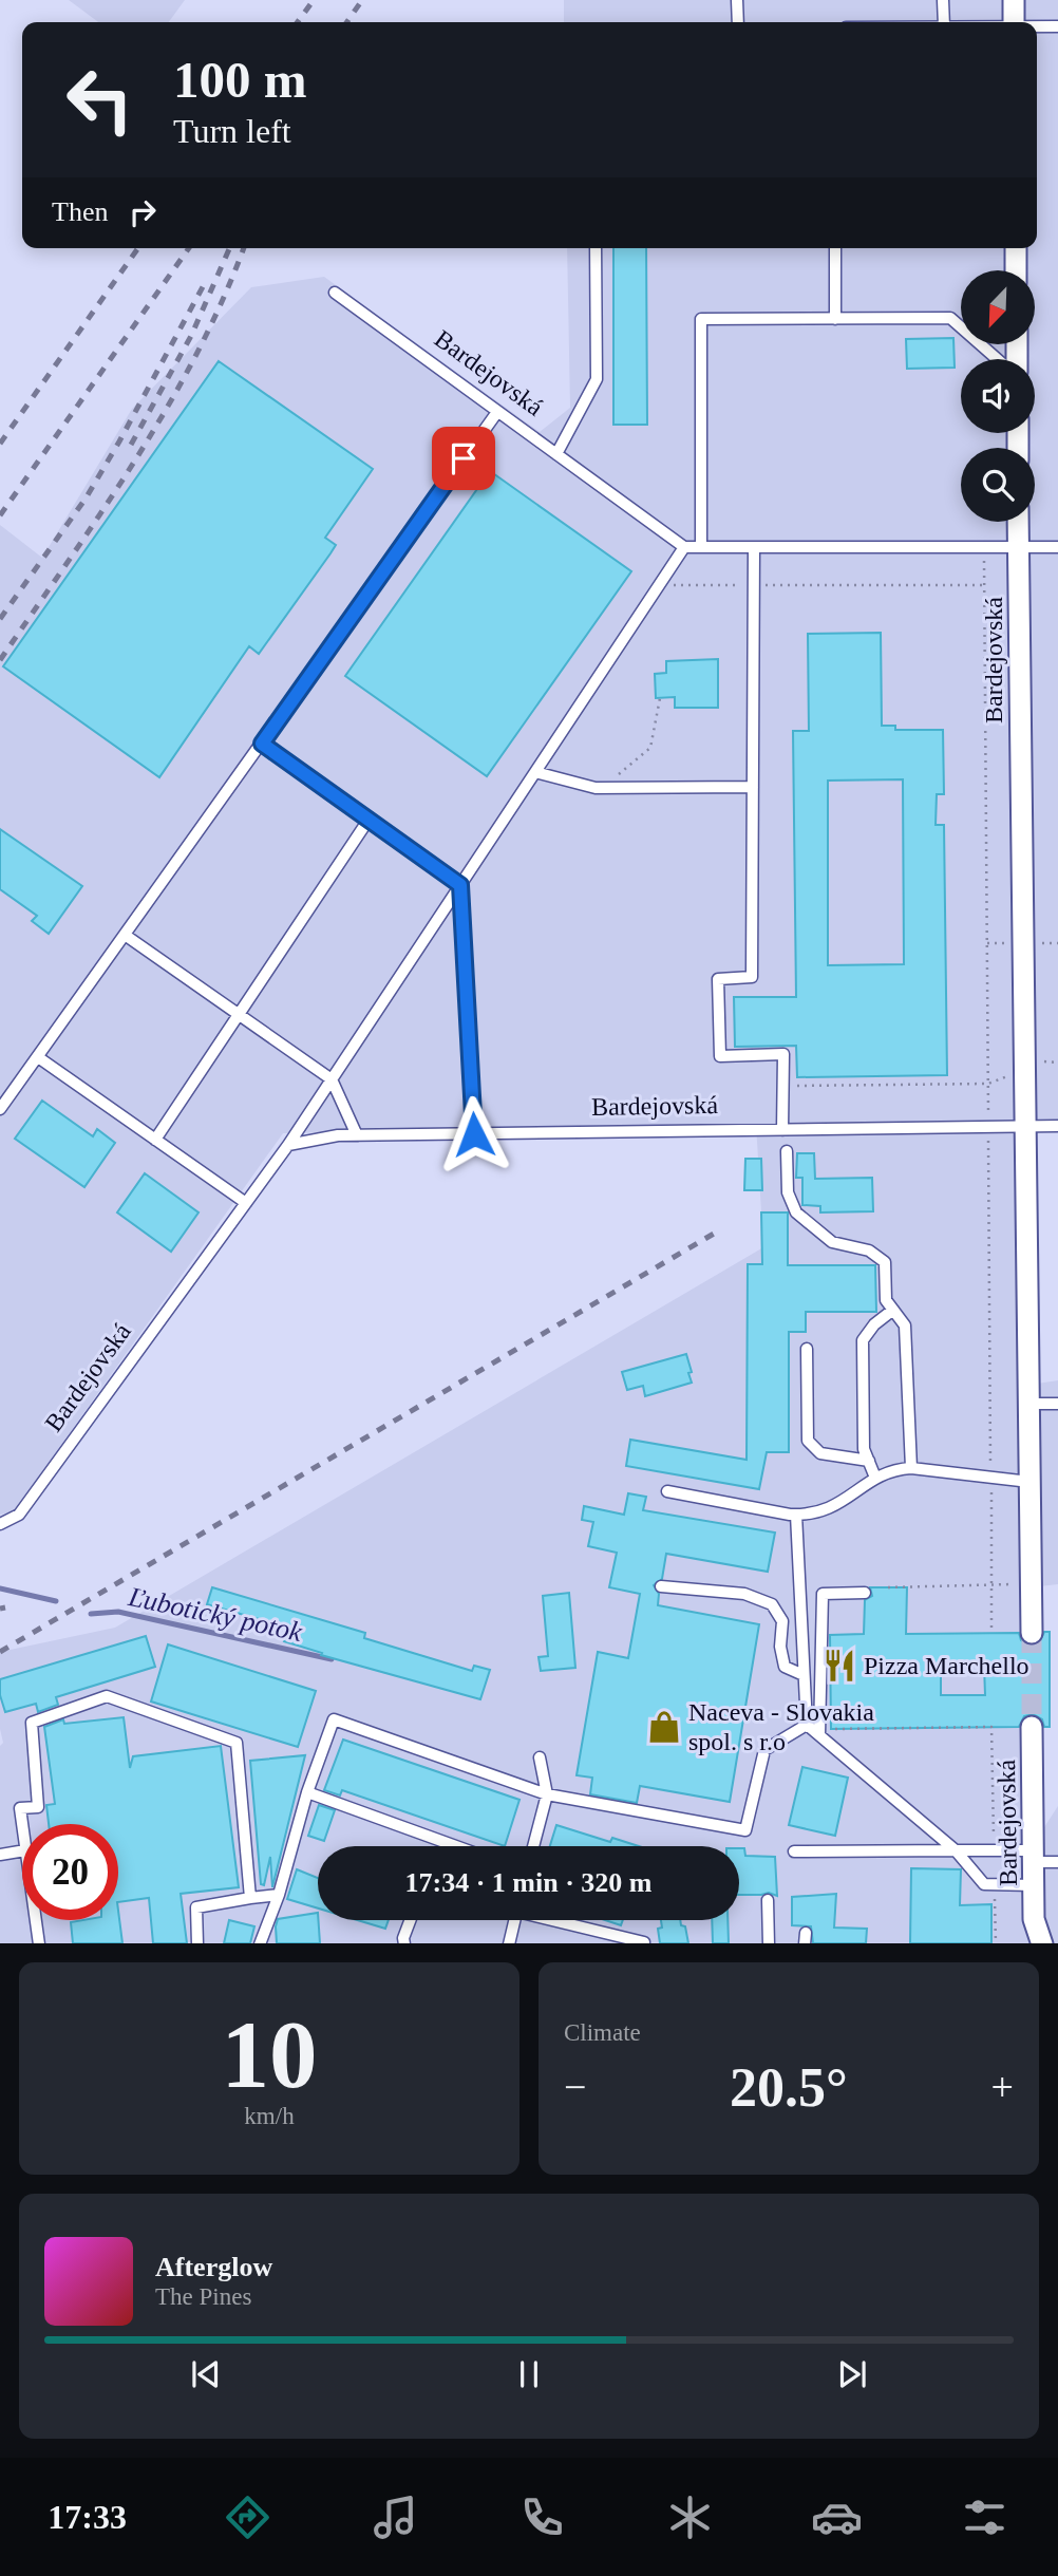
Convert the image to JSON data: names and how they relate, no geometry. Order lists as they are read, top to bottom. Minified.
{"streets":{"street":["Bardejovská"]},"water":["Ľubotický potok"],"places":{"restaurant":["Pizza Marchello"],"shop":["Naceva - Slovakia spol. s r.o"]},"north":"bottom left","page":{"turn":["100 m","Turn left"],"then":"Then","limit":"20","trip":"17:34 · 1 min · 320 m","tile":[["10","km/h"],"Climate"],"heat":["−","20.5°","+"],"song":["Afterglow","The Pines"],"tabs":"17:33"}}
